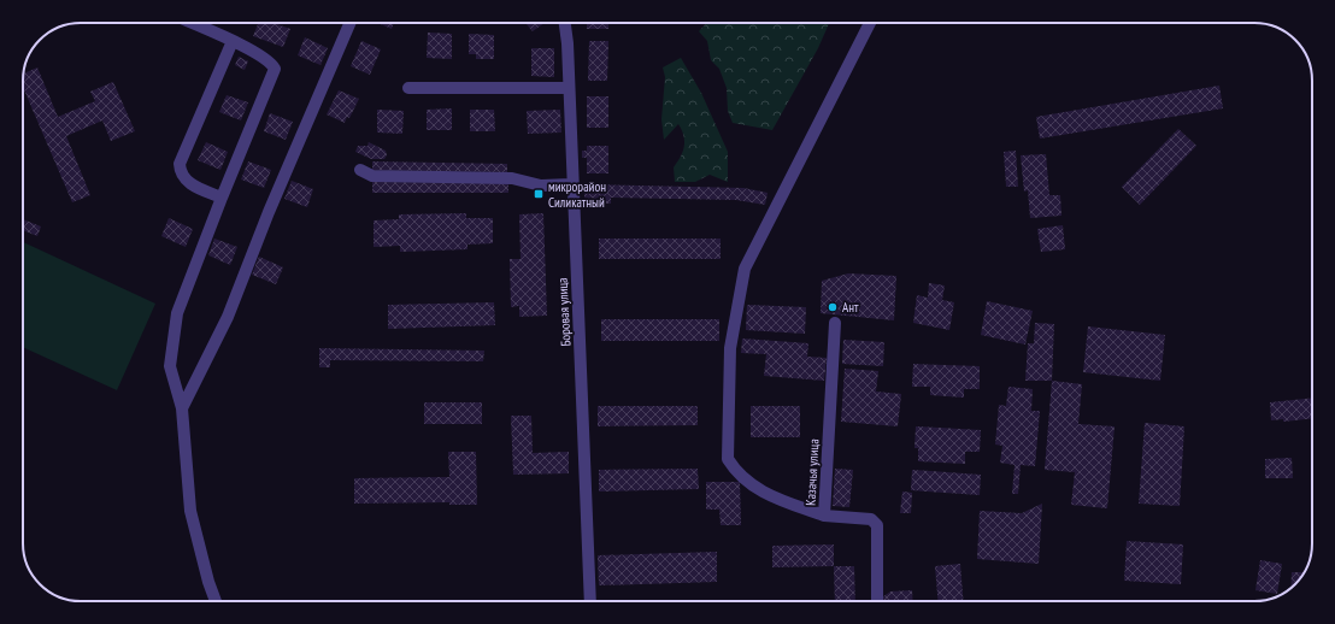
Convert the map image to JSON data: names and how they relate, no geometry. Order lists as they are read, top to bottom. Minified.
{"streets":{"street":["Боровая улица","Казачья улица"]},"places":{"transit":["микрорайон Силикатный"],"other":["Ант"]}}
